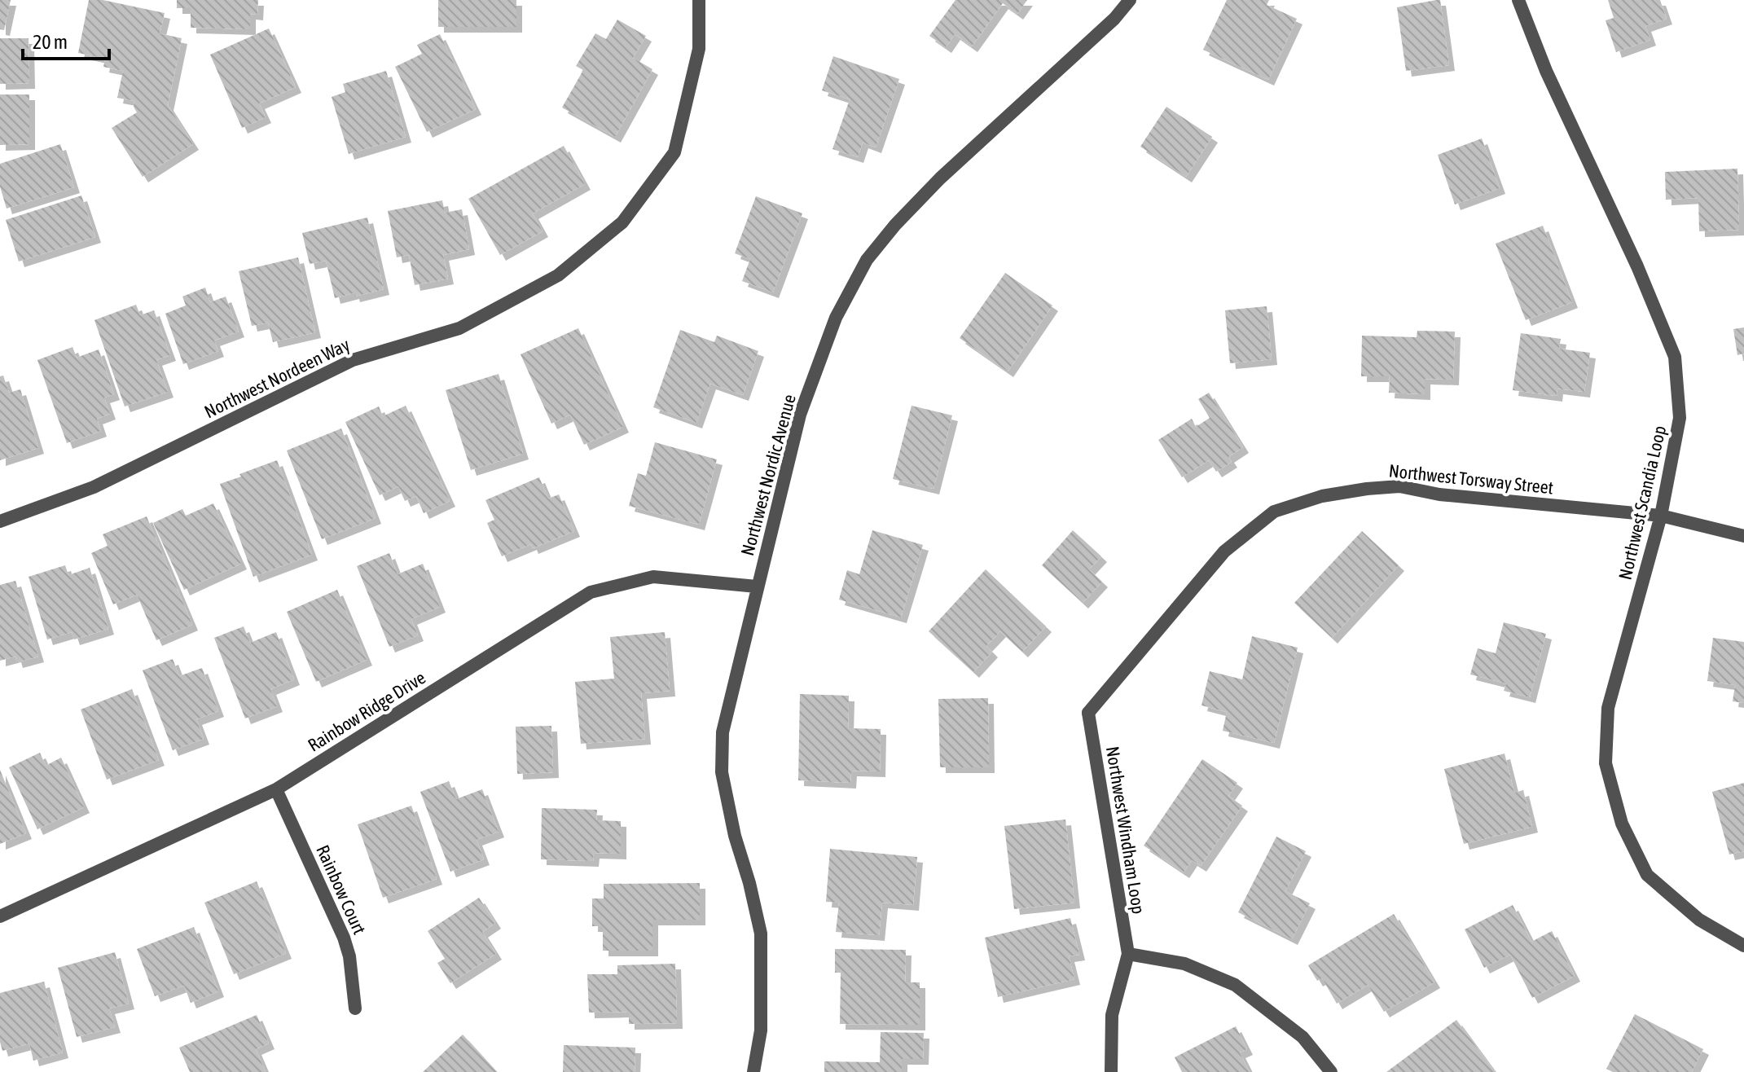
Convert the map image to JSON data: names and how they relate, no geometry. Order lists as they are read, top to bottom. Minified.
{"streets":{"street":["Northwest Nordeen Way","Northwest Nordic Avenue","Northwest Torsway Street","Northwest Scandia Loop","Rainbow Ridge Drive","Northwest Windham Loop","Rainbow Court"]},"crossings":[["Northwest Nordic Avenue","Rainbow Ridge Drive"],["Northwest Torsway Street","Northwest Scandia Loop"],["Northwest Torsway Street","Northwest Windham Loop"],["Rainbow Ridge Drive","Rainbow Court"]],"scale_bar":"20 m"}
